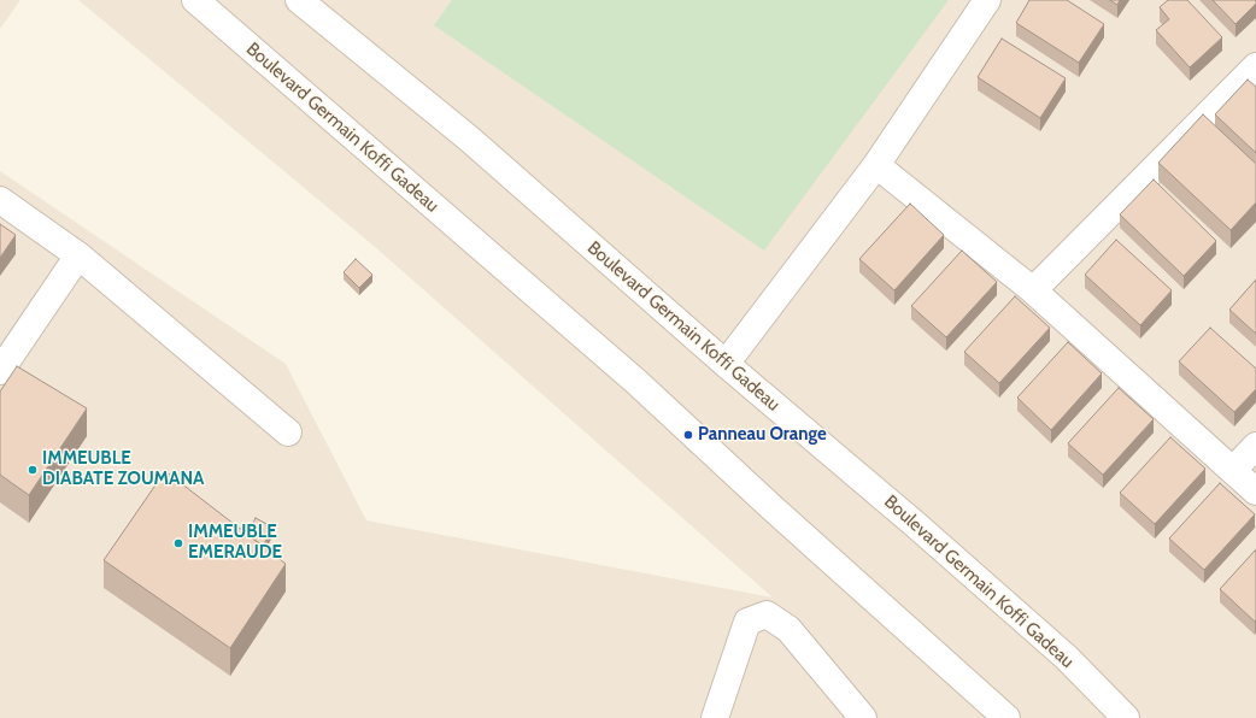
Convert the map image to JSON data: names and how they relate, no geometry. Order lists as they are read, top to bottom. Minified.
{"streets":{"main road":["Boulevard Germain Koffi Gadeau"]},"places":["Panneau Orange","IMMEUBLE DIABATE ZOUMANA","IMMEUBLE EMERAUDE"]}
